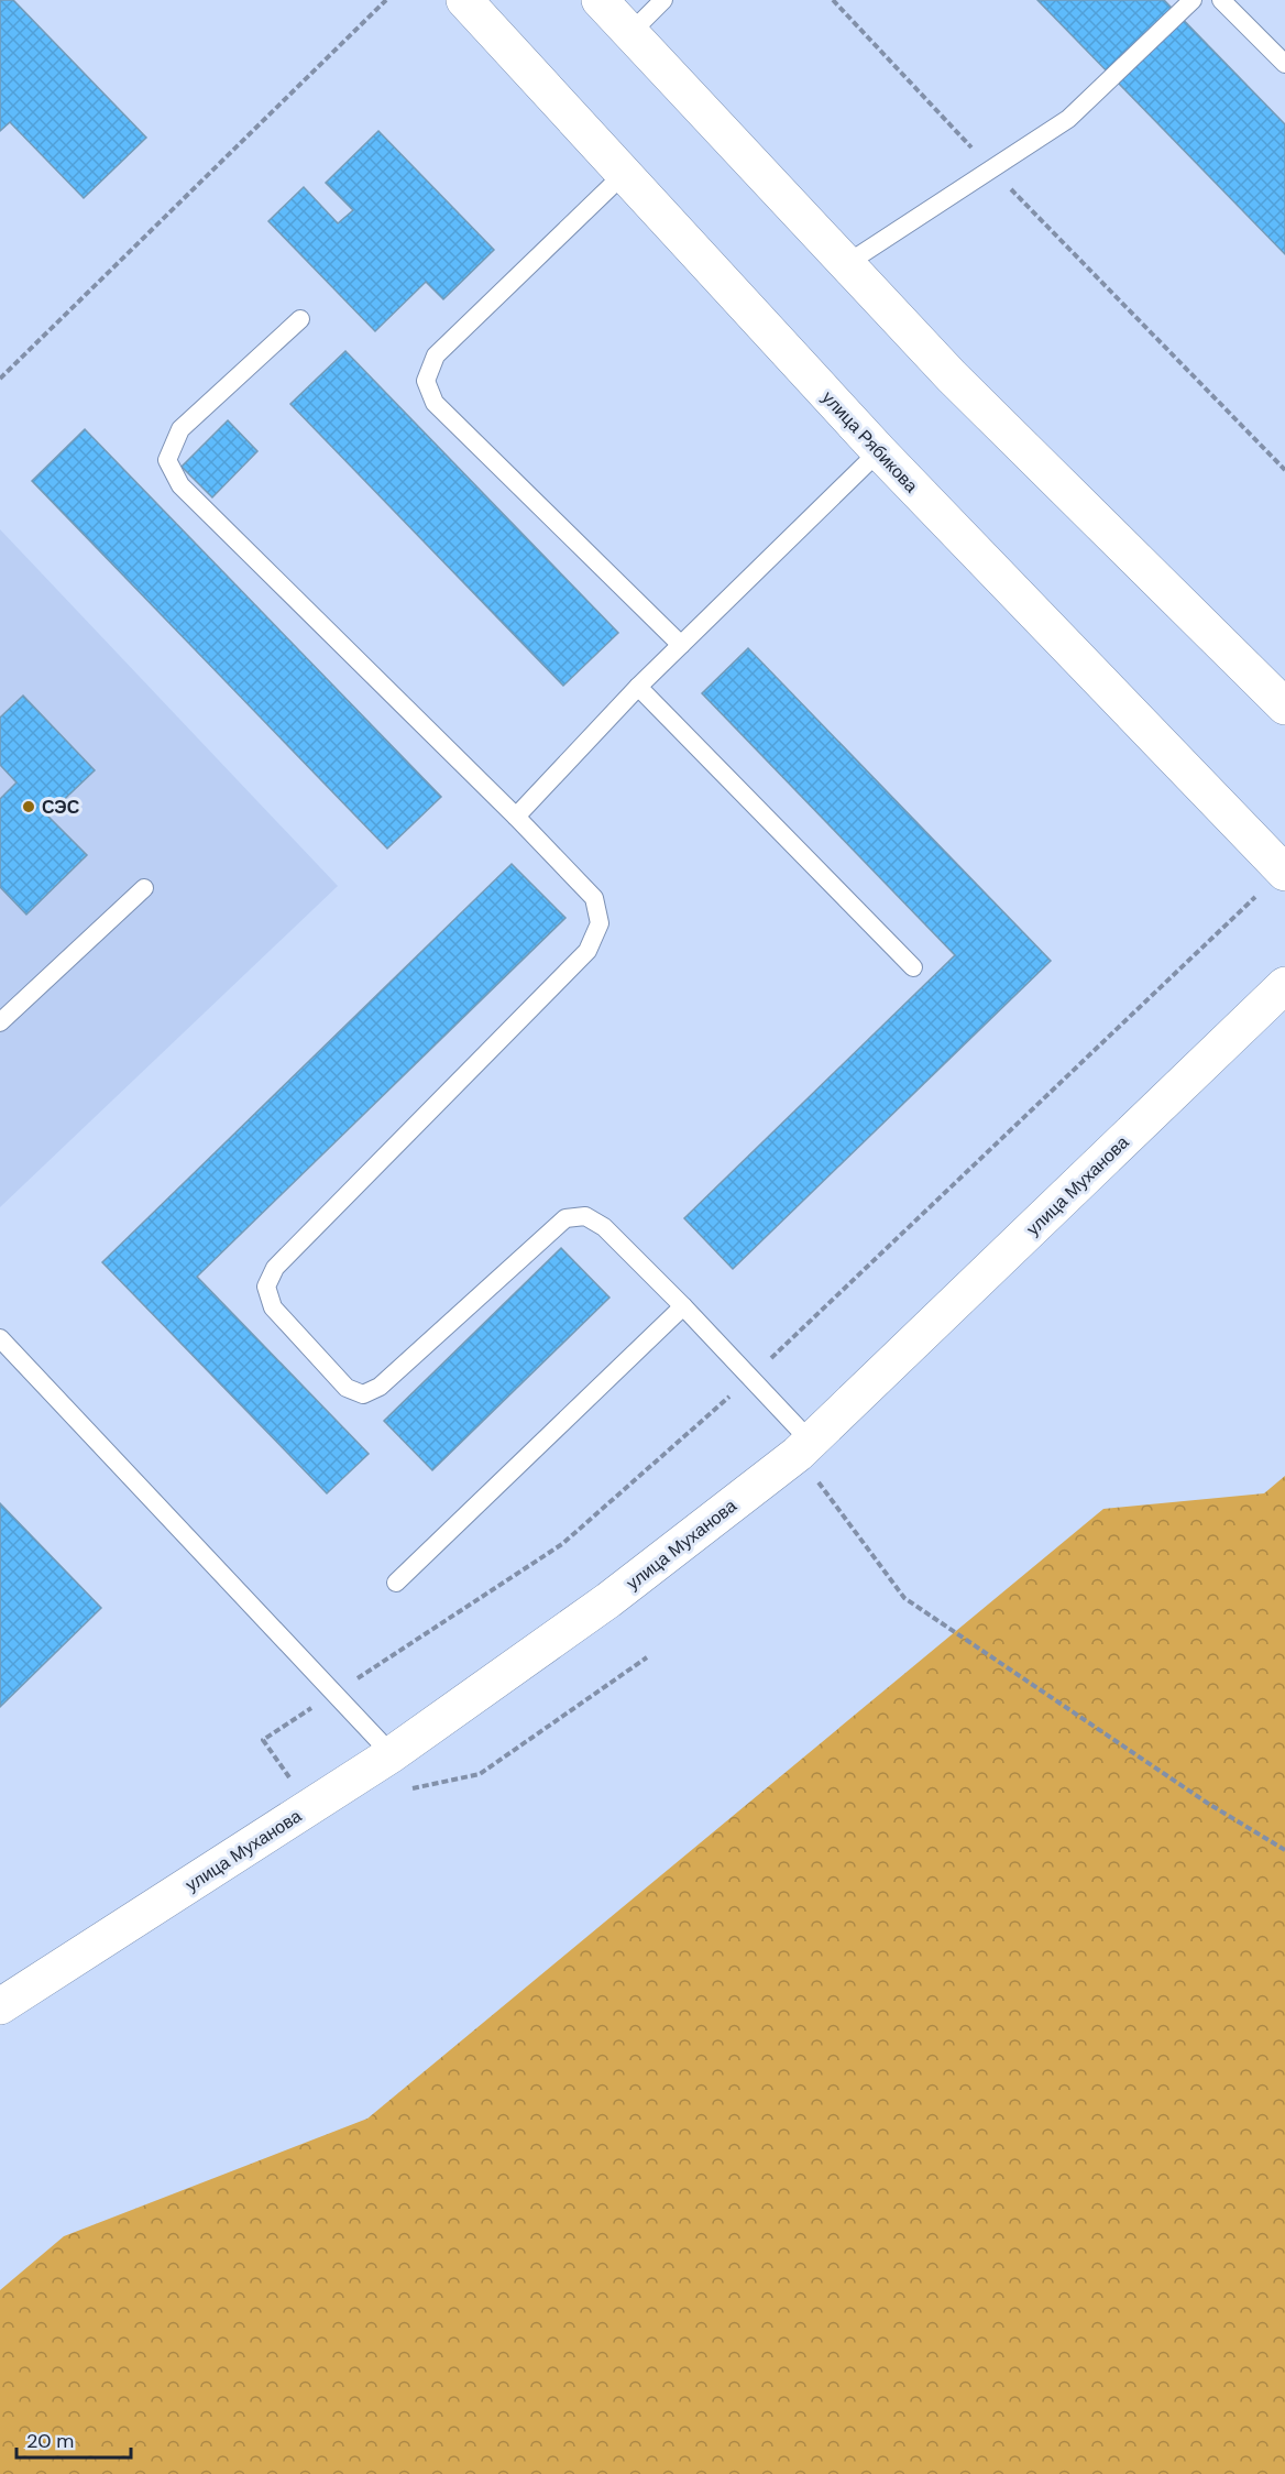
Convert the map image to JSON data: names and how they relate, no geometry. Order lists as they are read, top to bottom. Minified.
{"streets":{"street":["улица Рябикова","улица Муханова"]},"places":["СЭС"],"scale_bar":"20 m"}
